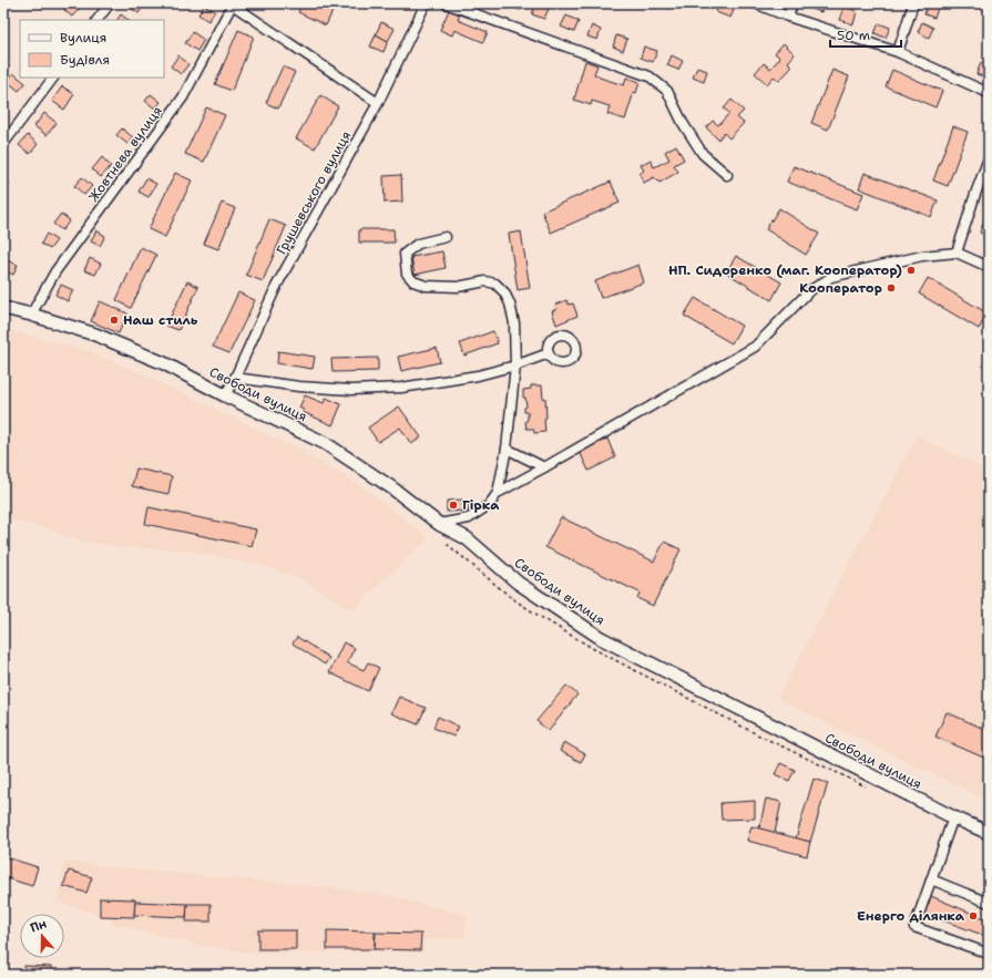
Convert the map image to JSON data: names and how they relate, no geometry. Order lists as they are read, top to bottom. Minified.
{"streets":{"main road":["Свободи вулиця"],"street":["Жовтнева вулиця","Грушевського вулиця"]},"crossings":[["Жовтнева вулиця","Свободи вулиця"],["Грушевського вулиця","Свободи вулиця"]],"places":["НП. Сидоренко (маг. Кооператор)","Кооператор","Наш стиль","Гірка","Енерго ділянка"],"legend":["Вулиця","Будівля"],"scale_bar":"50 m","north":"top"}
